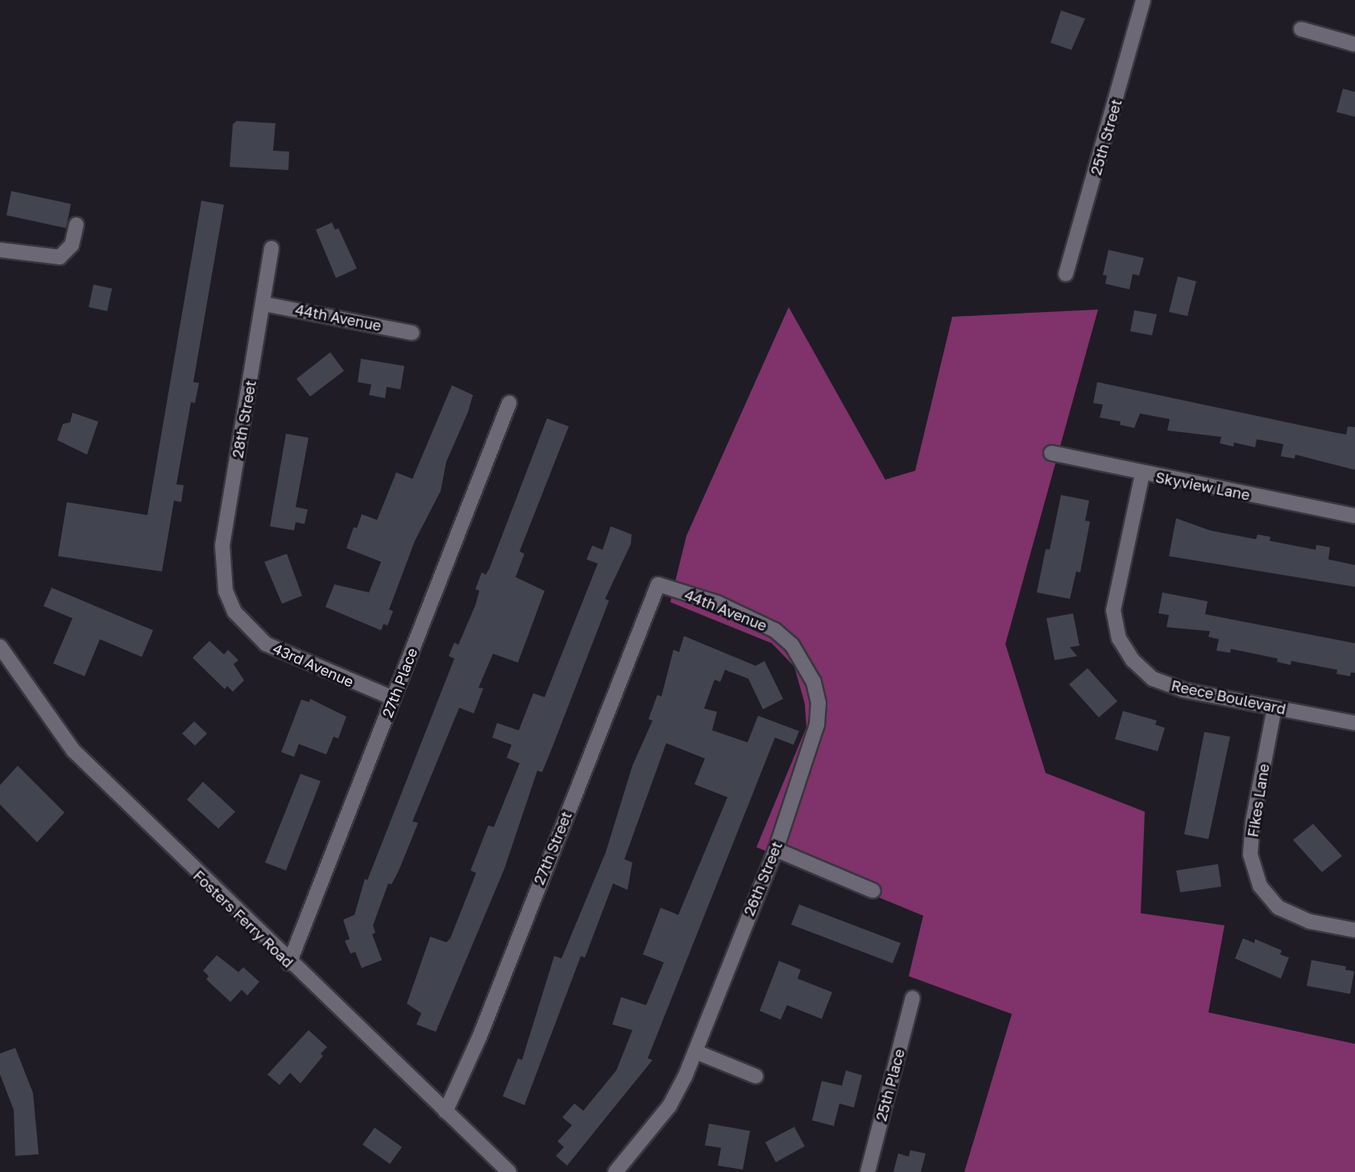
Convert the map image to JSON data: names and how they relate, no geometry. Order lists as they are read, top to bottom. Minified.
{"streets":{"street":["25th Street","44th Avenue","28th Street","Skyview Lane","43rd Avenue","27th Place","Reece Boulevard","Fikes Lane","27th Street","26th Street","Fosters Ferry Road","25th Place"]},"crossings":[["44th Avenue","28th Street"],["44th Avenue","27th Street"],["44th Avenue","26th Street"],["28th Street","43rd Avenue"],["Skyview Lane","Reece Boulevard"],["43rd Avenue","27th Place"],["27th Place","Fosters Ferry Road"],["Reece Boulevard","Fikes Lane"],["27th Street","Fosters Ferry Road"]]}
